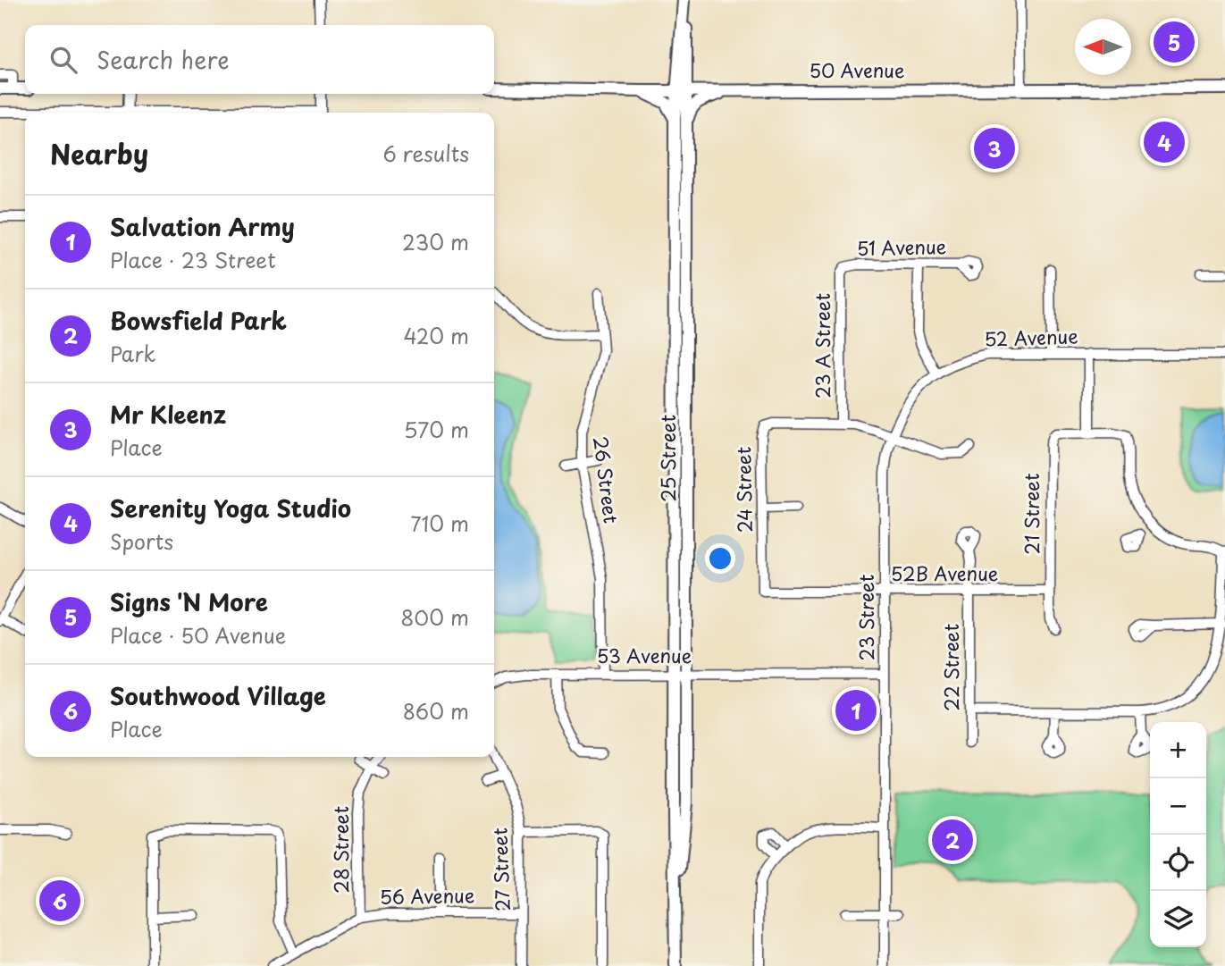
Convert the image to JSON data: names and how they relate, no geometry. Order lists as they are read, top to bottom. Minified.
{"streets":{"main road":["50 Avenue","25 Street"],"street":["51 Avenue","52 Avenue","23 A Street","26 Street","24 Street","21 Street","52B Avenue","23 Street","53 Avenue","22 Street","28 Street","27 Street","56 Avenue"]},"crossings":[["50 Avenue","25 Street"],["51 Avenue","23 A Street"],["52 Avenue","23 Street"],["23 A Street","24 Street"],["25 Street","53 Avenue"],["26 Street","53 Avenue"],["24 Street","52B Avenue"],["21 Street","52B Avenue"],["52B Avenue","23 Street"],["52B Avenue","22 Street"],["23 Street","53 Avenue"],["28 Street","56 Avenue"],["27 Street","56 Avenue"]],"north":"left","page":{"pins":["5","4","3","1","2","6"],"search":"Search here","heading":["Nearby","6 results"],"list":[{"mark":"1","name":"Salvation Army","note":"Place · 23 Street","value":"230 m"},{"mark":"2","name":"Bowsfield Park","note":"Park","value":"420 m"},{"mark":"3","name":"Mr Kleenz","note":"Place","value":"570 m"},{"mark":"4","name":"Serenity Yoga Studio","note":"Sports","value":"710 m"},{"mark":"5","name":"Signs 'N More","note":"Place · 50 Avenue","value":"800 m"},{"mark":"6","name":"Southwood Village","note":"Place","value":"860 m"}],"map_buttons":["+","−"]}}
